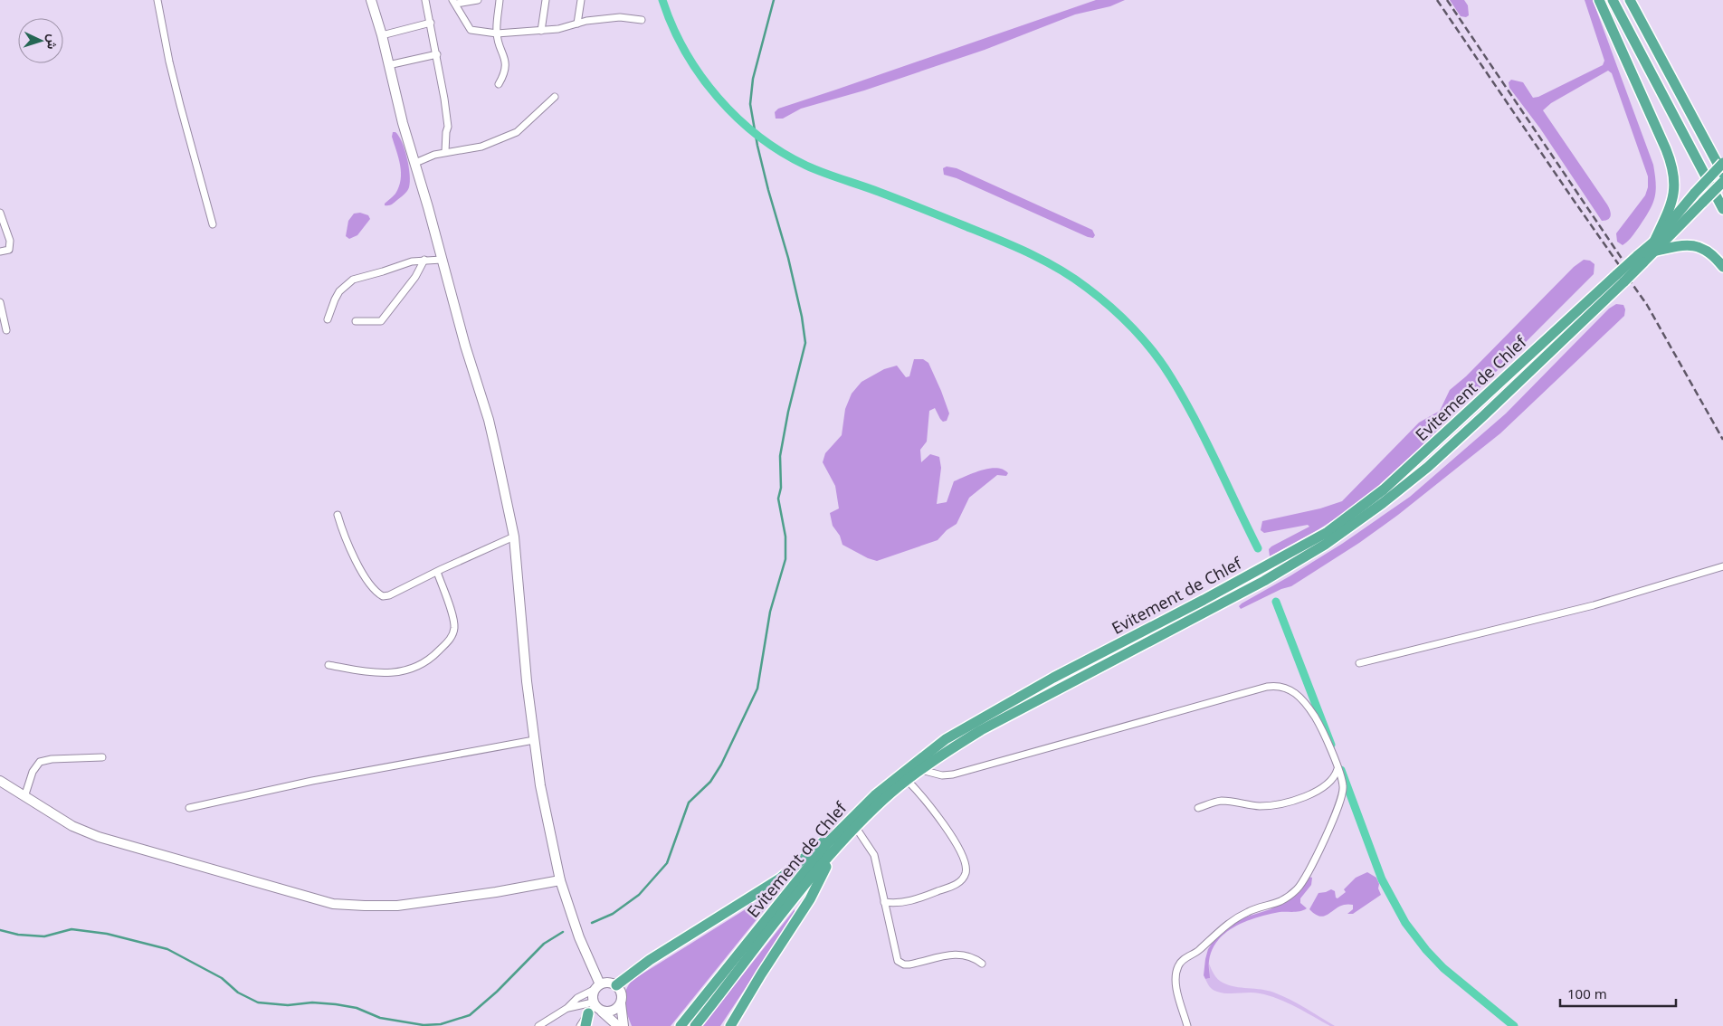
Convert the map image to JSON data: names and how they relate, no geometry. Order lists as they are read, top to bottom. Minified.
{"streets":{"highway":["Evitement de Chlef"]},"scale_bar":"100 m","north":"right"}
